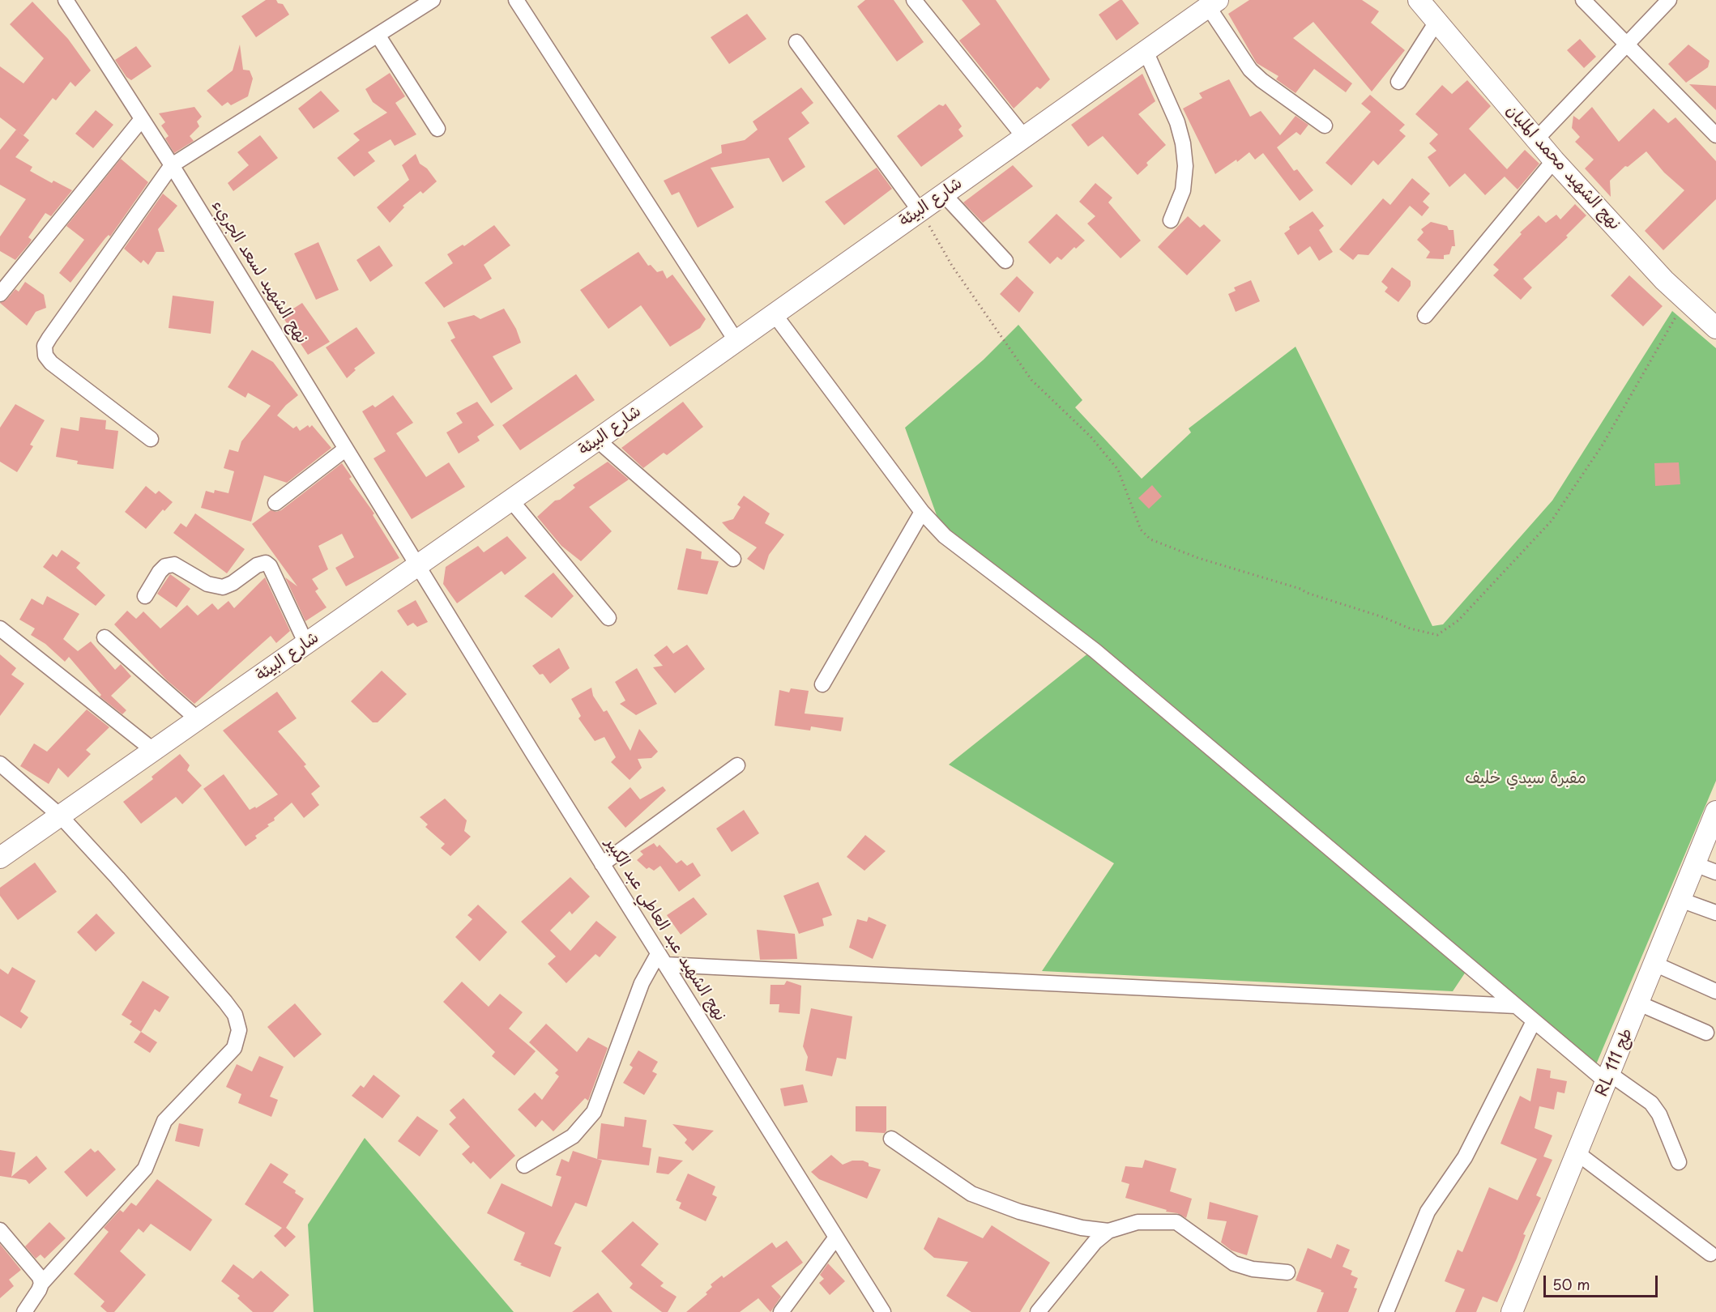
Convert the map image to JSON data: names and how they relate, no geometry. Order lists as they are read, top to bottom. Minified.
{"streets":{"street":["نهج الشهيد محمد المليان","شارع البيئة","نهج الشهيد لسعد الجريء","نهج الشهيد عبد العاطي عبد الكبير","RL طج 111"]},"crossings":[["شارع البيئة","نهج الشهيد لسعد الجريء"],["شارع البيئة","نهج الشهيد عبد العاطي عبد الكبير"],["نهج الشهيد لسعد الجريء","نهج الشهيد عبد العاطي عبد الكبير"]],"parks":["مقبرة سيدي خليف"],"scale_bar":"50 m"}
